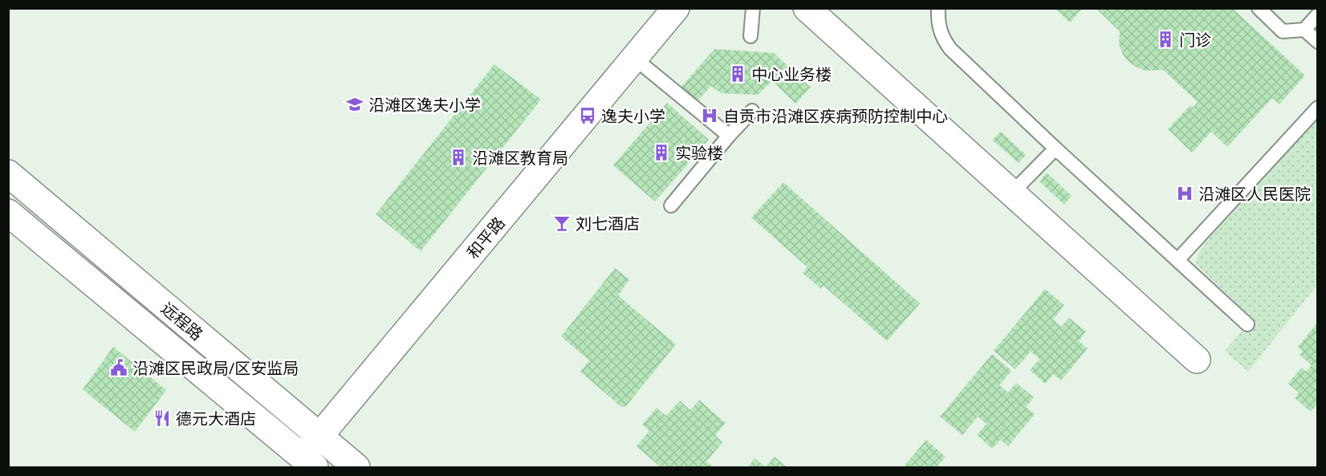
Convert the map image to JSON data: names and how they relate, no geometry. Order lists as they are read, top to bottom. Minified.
{"streets":{"street":["和平路","远程路"]},"crossings":[["和平路","远程路"]],"places":{"building":["门诊","中心业务楼","实验楼","沿滩区教育局"],"school or university":["沿滩区逸夫小学"],"bus stop":["逸夫小学"],"hospital":["自贡市沿滩区疾病预防控制中心","沿滩区人民医院"],"bar":["刘七酒店"],"public building":["沿滩区民政局/区安监局"],"restaurant":["德元大酒店"]}}
